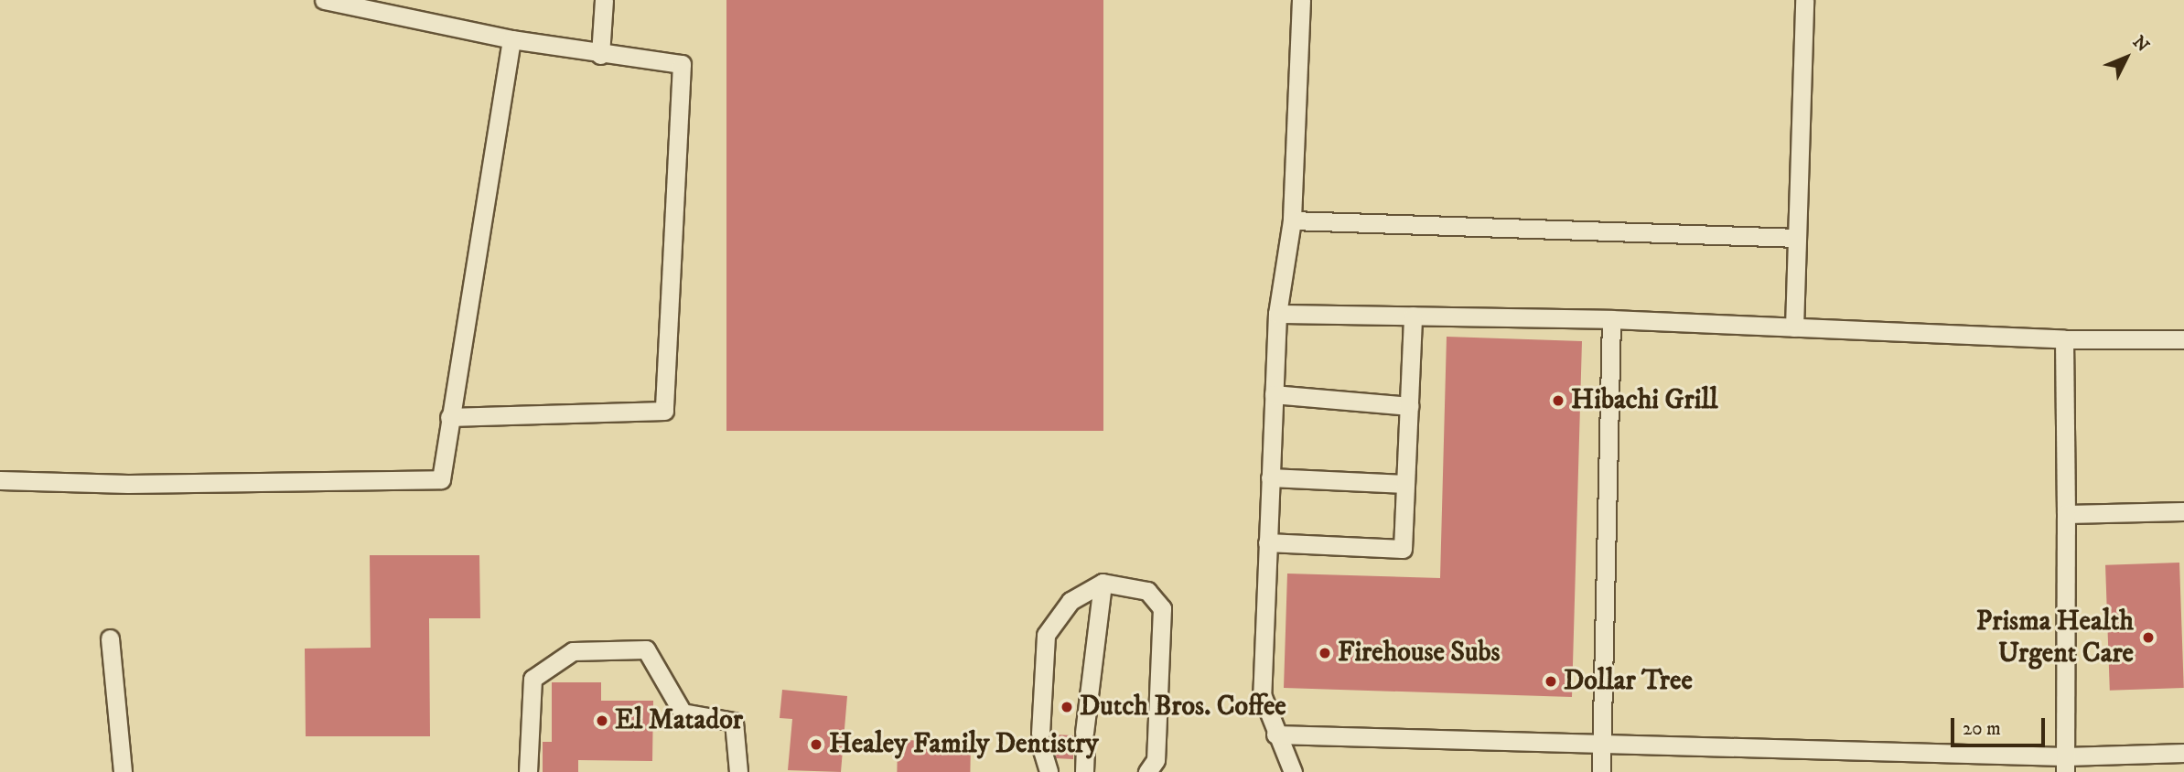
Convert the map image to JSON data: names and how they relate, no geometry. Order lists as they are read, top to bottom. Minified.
{"places":["Hibachi Grill","Prisma Health Urgent Care","Firehouse Subs","Dollar Tree","Dutch Bros. Coffee","El Matador","Healey Family Dentistry"],"scale_bar":"20 m","north":"top right"}
